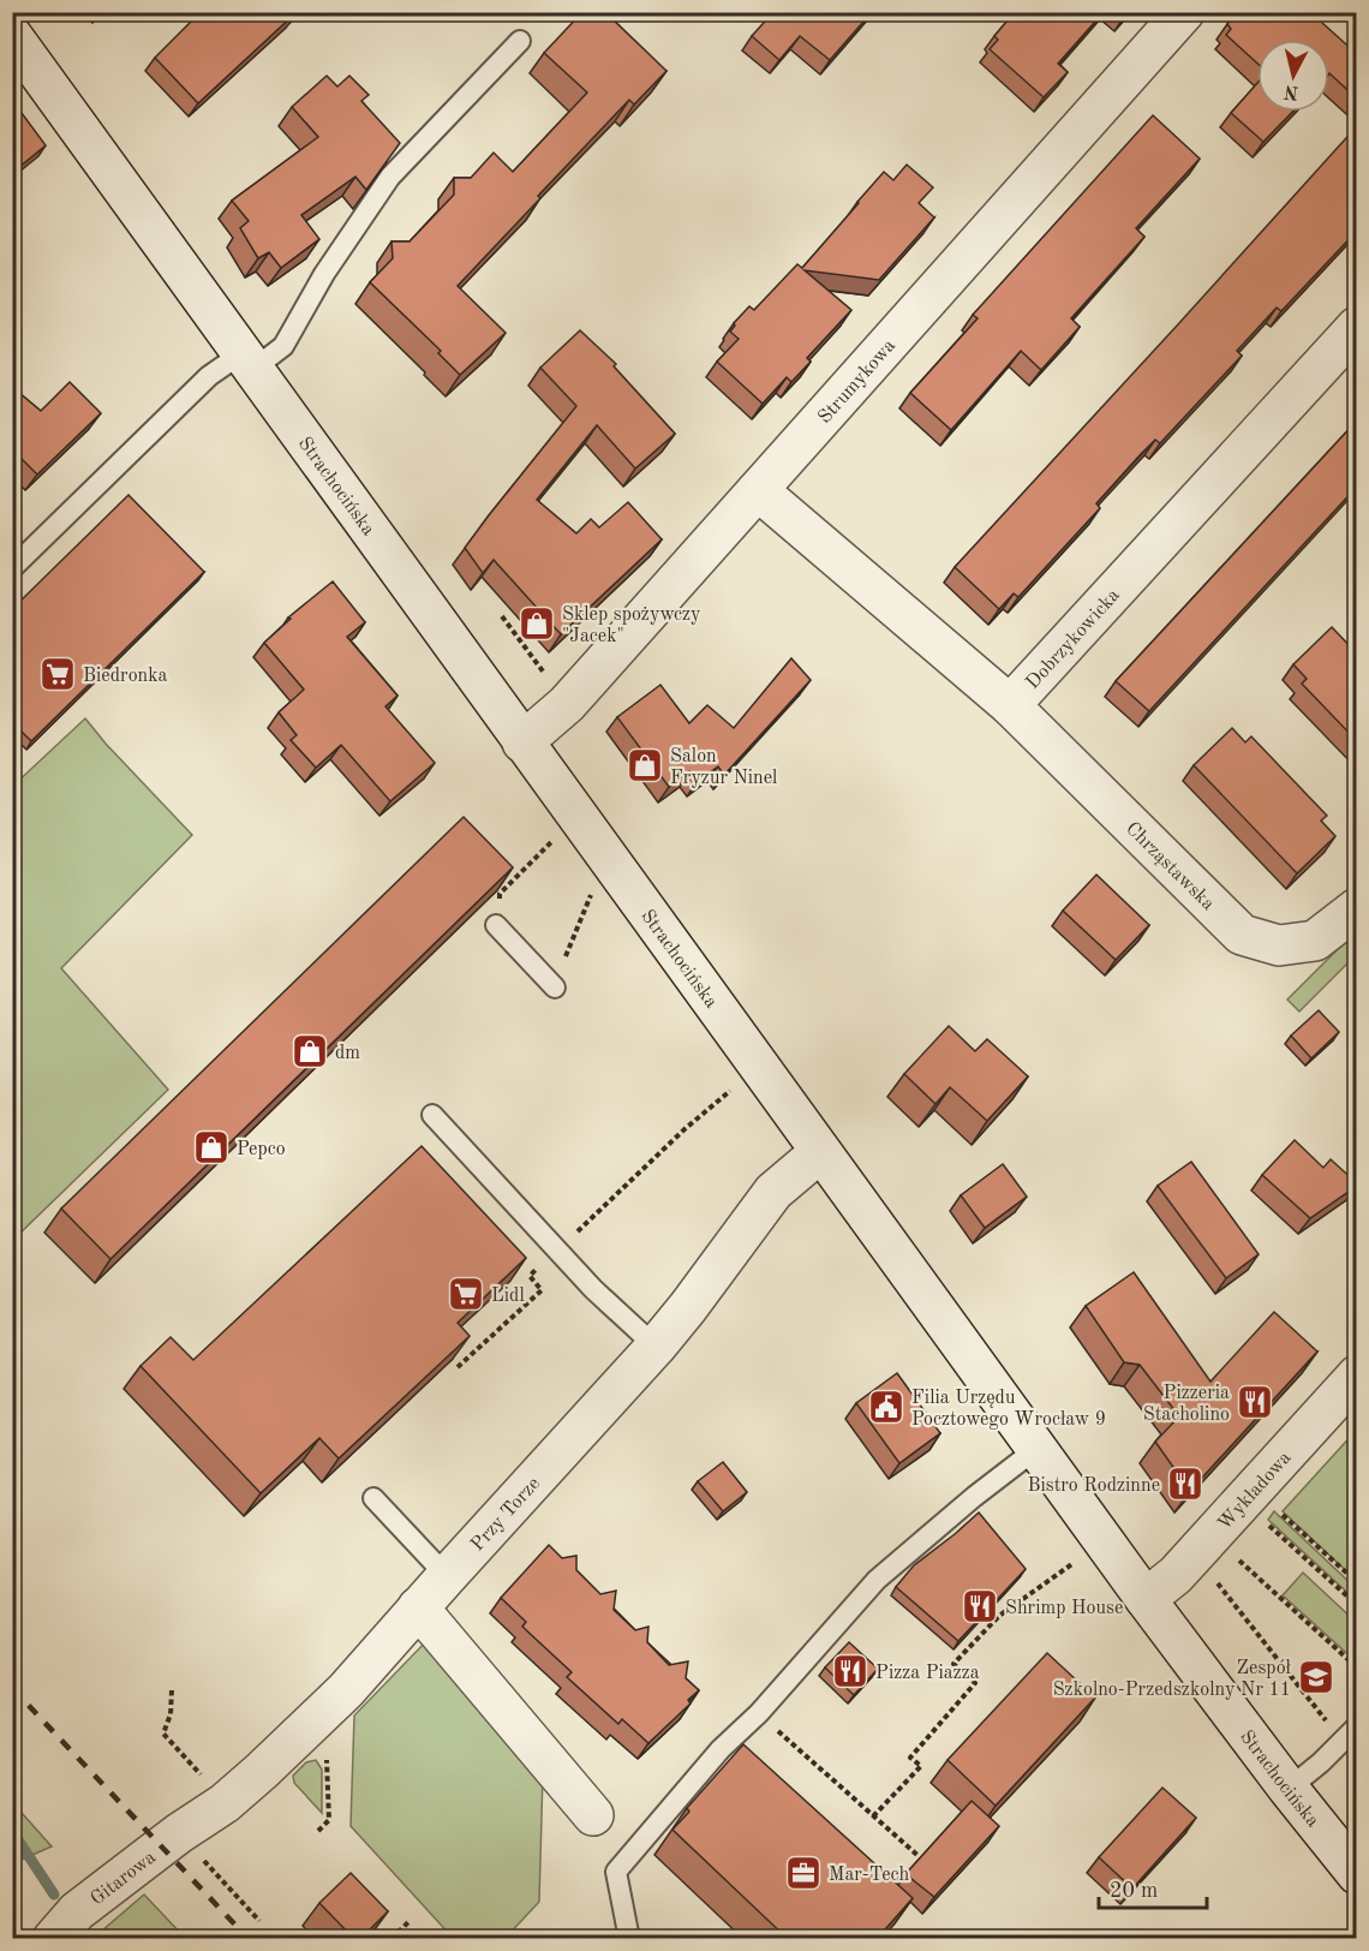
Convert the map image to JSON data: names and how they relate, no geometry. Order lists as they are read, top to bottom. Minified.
{"streets":{"street":["Strumykowa","Strachocińska","Dobrzykowicka","Chrząstawska","Wykładowa","Przy Torze","Gitarowa"]},"crossings":[["Strumykowa","Strachocińska"],["Strumykowa","Dobrzykowicka"],["Strachocińska","Wykładowa"],["Strachocińska","Przy Torze"],["Dobrzykowicka","Chrząstawska"],["Przy Torze","Gitarowa"]],"places":{"shop":["Sklep spożywczy \"Jacek\"","Salon Fryzur Ninel","dm","Pepco"],"supermarket":["Biedronka","Lidl"],"restaurant":["Pizzeria Stacholino","Bistro Rodzinne","Shrimp House","Pizza Piazza"],"public building":["Filia Urzędu Pocztowego Wrocław 9"],"school or university":["Zespół Szkolno-Przedszkolny Nr 11"],"office":["Mar-Tech"]},"scale_bar":"20 m","north":"bottom"}
